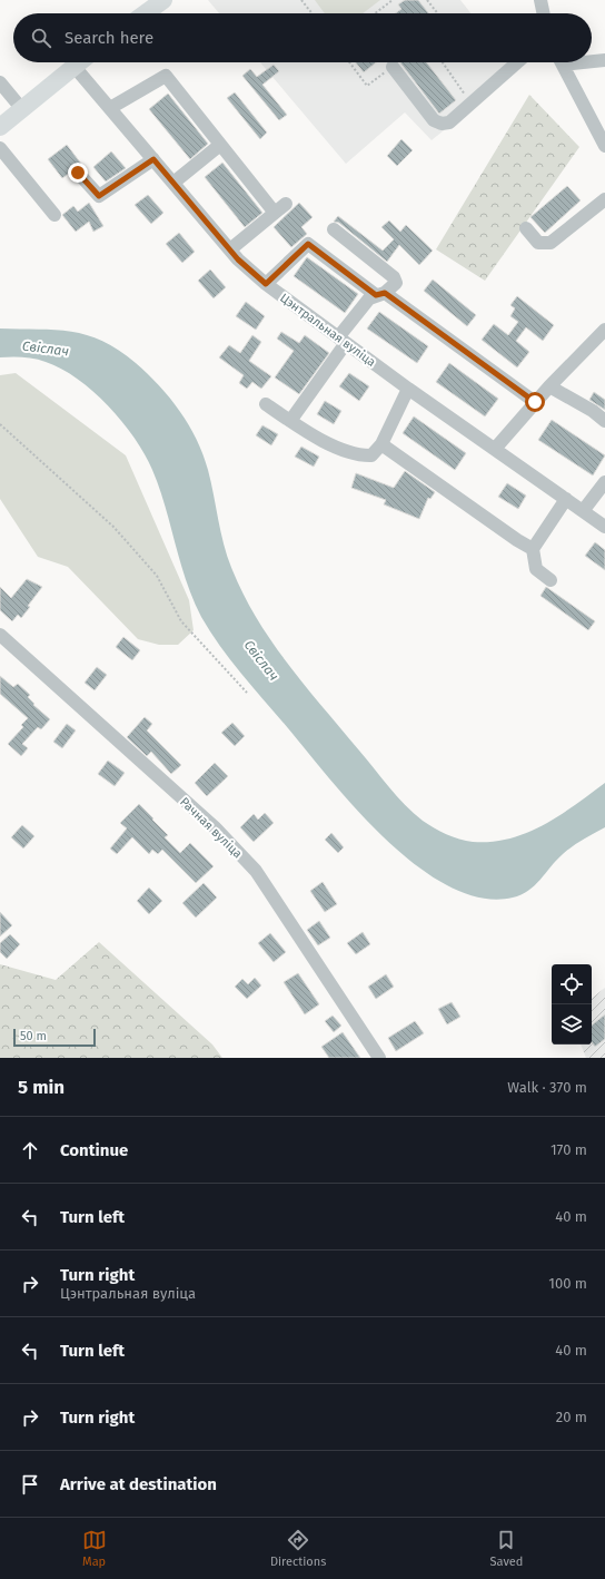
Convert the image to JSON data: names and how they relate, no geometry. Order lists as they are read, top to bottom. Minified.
{"streets":{"street":["Цэнтральная вуліца","Рачная вуліца"]},"water":["Свіслач"],"scale_bar":"50 m","page":{"search":"Search here","scale":"50 m","heading":["5 min","Walk · 370 m"],"list":[["Continue","170 m"],["Turn left","40 m"],["Turn right","Цэнтральная вуліца","100 m"],["Turn left","40 m"],["Turn right","20 m"],"Arrive at destination"],"nav":["Map","Directions","Saved"]}}
